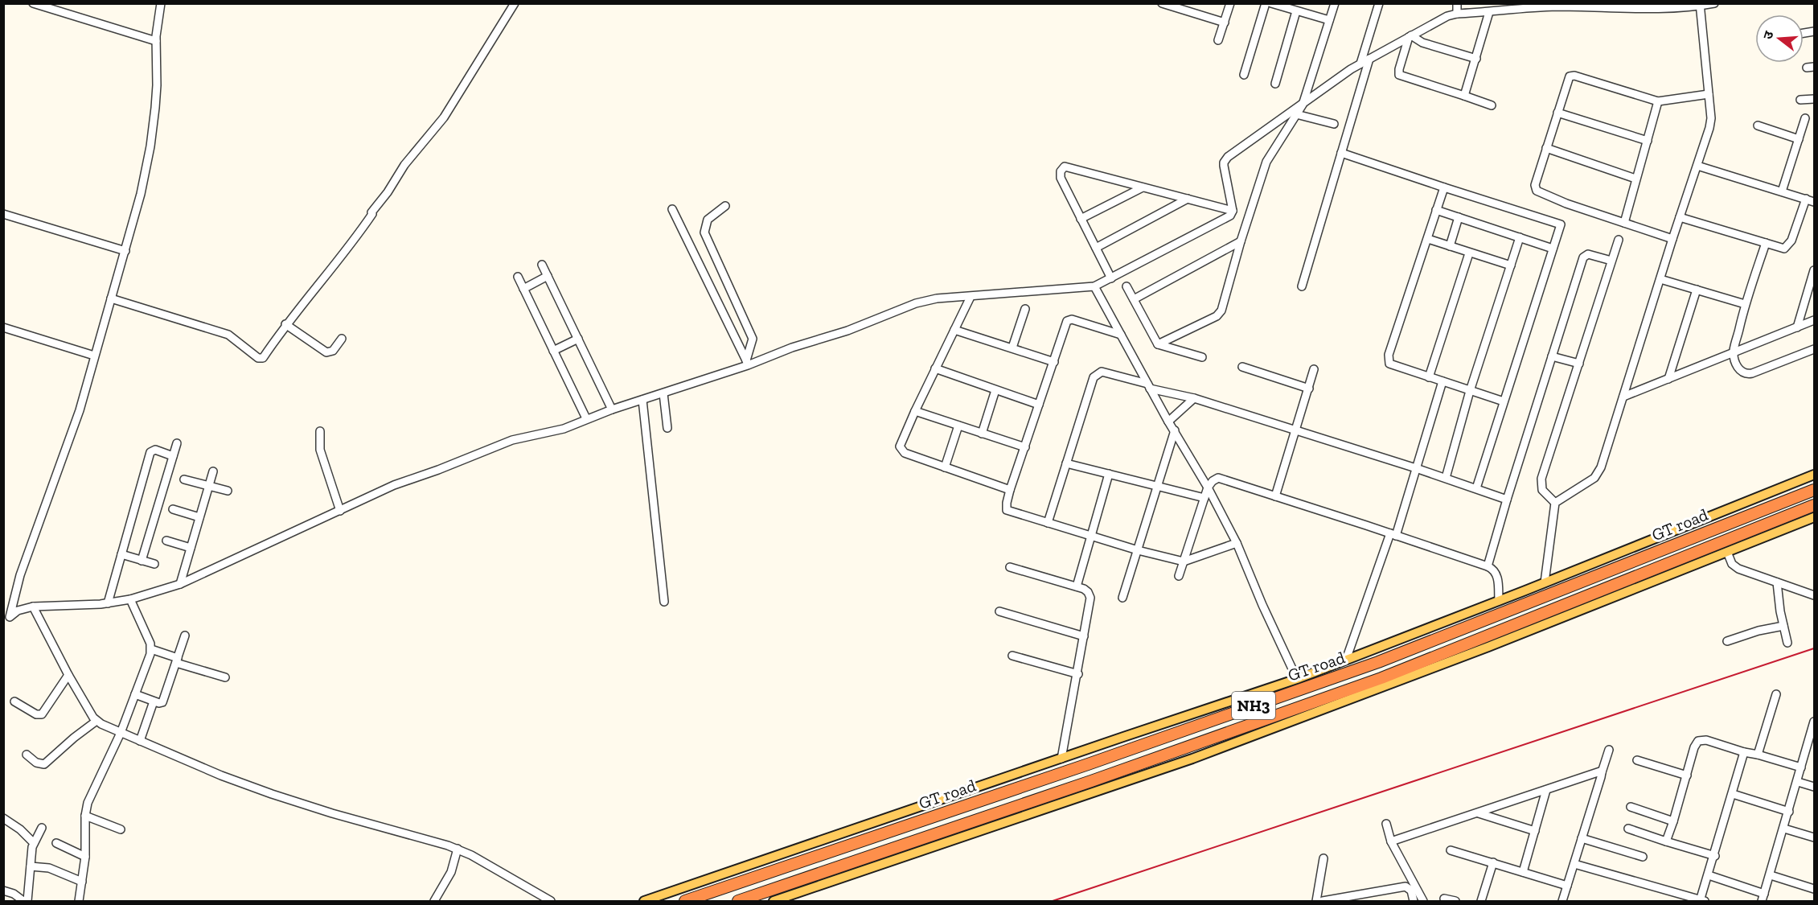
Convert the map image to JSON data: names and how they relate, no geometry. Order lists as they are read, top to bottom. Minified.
{"streets":{"highway":["GT road","NH3"]},"north":"left"}
